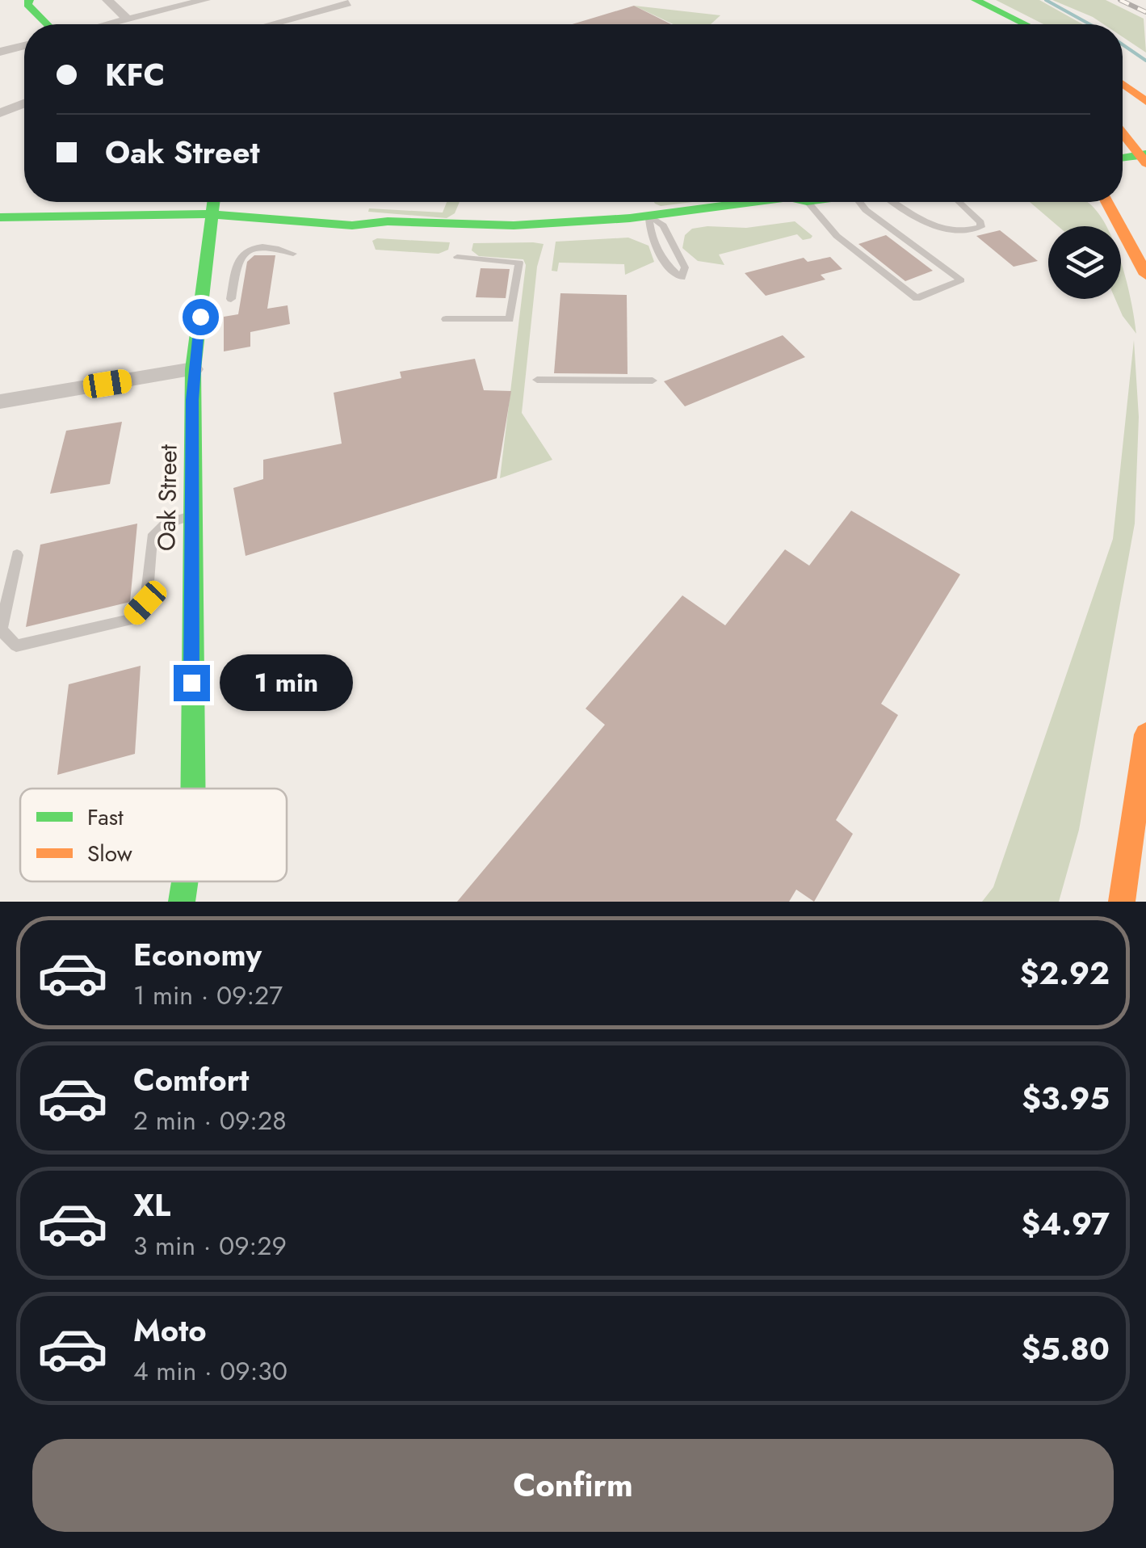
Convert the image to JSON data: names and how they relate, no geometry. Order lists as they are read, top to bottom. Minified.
{"streets":{"main road":["Oak Street"]},"legend":["Fast","Slow"],"page":{"banner":["KFC","Oak Street"],"bubble":"1 min","list":[{"name":"Economy","note":"1 min · 09:27","value":"$2.92"},{"name":"Comfort","note":"2 min · 09:28","value":"$3.95"},{"name":"XL","note":"3 min · 09:29","value":"$4.97"},{"name":"Moto","note":"4 min · 09:30","value":"$5.80"}],"buttons":"Confirm"}}
